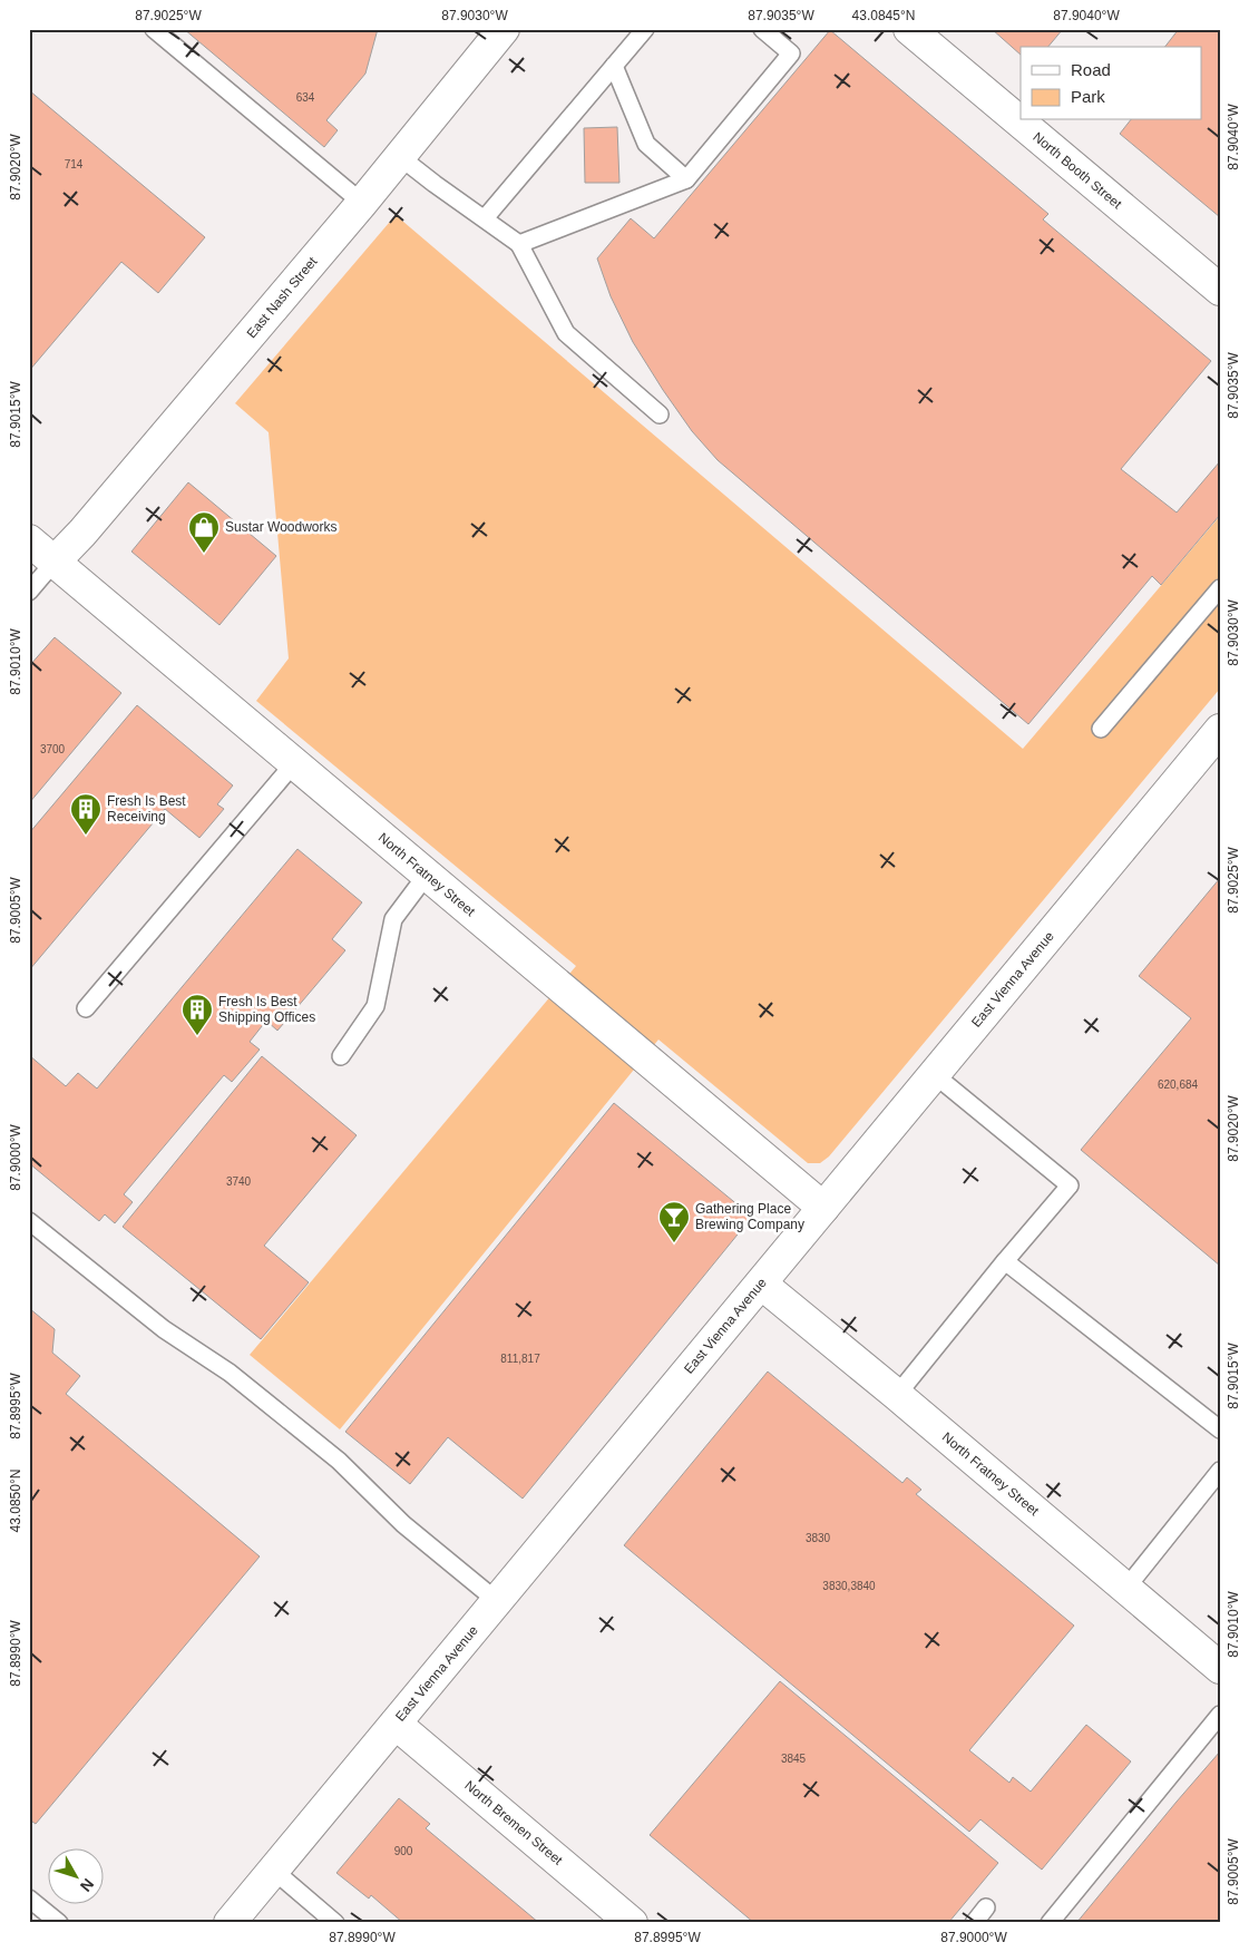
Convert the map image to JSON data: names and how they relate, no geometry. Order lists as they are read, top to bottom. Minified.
{"streets":{"street":["North Booth Street","East Nash Street","North Fratney Street","East Vienna Avenue","North Bremen Street"]},"crossings":[["East Nash Street","North Fratney Street"],["North Fratney Street","East Vienna Avenue"],["East Vienna Avenue","North Bremen Street"]],"places":{"shop":["Sustar Woodworks"],"building":["Fresh Is Best Receiving","Fresh Is Best Shipping Offices"],"bar":["Gathering Place Brewing Company"]},"house_numbers":["634","714","3700","620,684","3740","811,817","3830","3830,3840","3845","900"],"legend":["Road","Park"],"north":"bottom right","coordinates":["87.9025°W","87.9030°W","87.9035°W","43.0845°N","87.9040°W","87.9020°W","87.9015°W","87.9010°W","87.9005°W","87.9000°W","87.8995°W","43.0850°N","87.8990°W"]}
